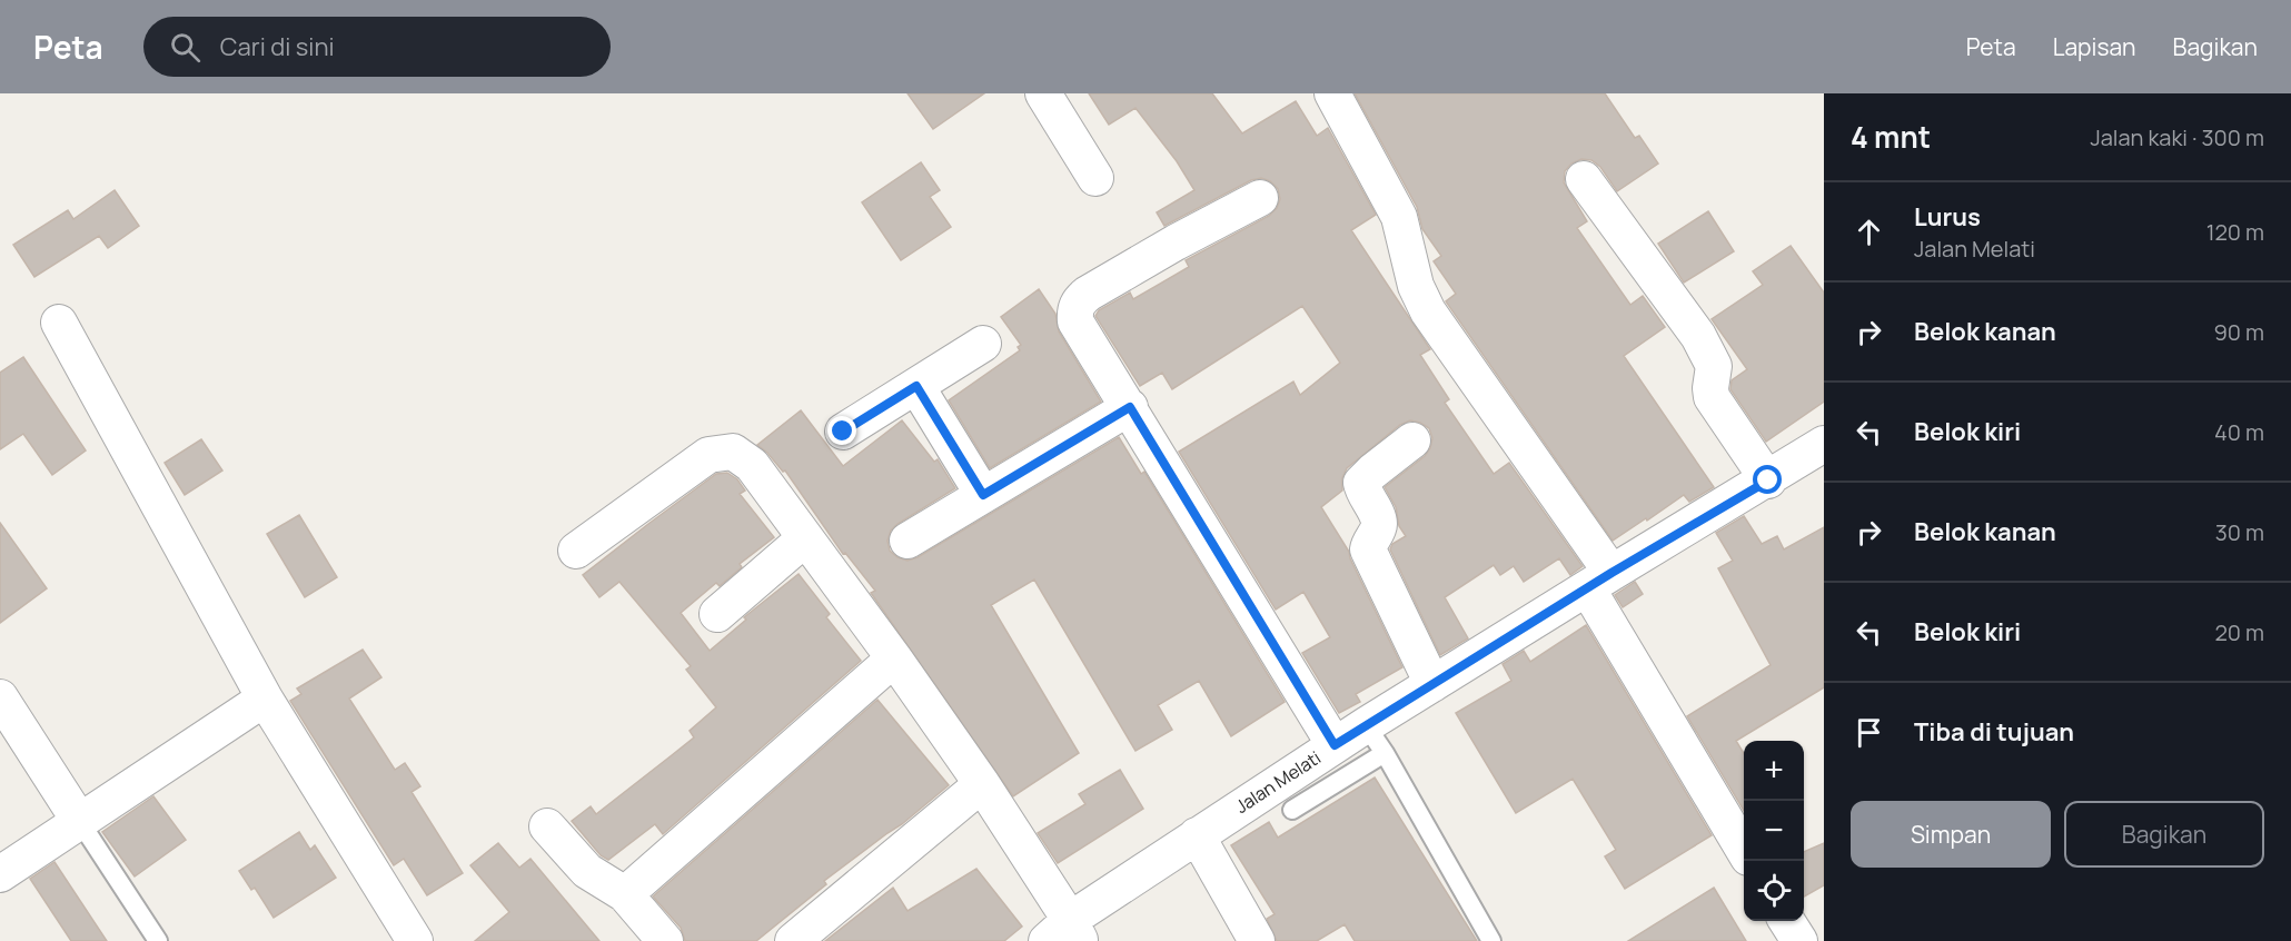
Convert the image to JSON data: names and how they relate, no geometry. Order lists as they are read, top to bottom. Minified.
{"streets":{"street":["Jalan Melati"]},"page":{"header":"Peta","search":"Cari di sini","nav":["Peta","Lapisan","Bagikan"],"heading":["4 mnt","Jalan kaki · 300 m"],"list":[["Lurus","Jalan Melati","120 m"],["Belok kanan","90 m"],["Belok kiri","40 m"],["Belok kanan","30 m"],["Belok kiri","20 m"],"Tiba di tujuan"],"map_buttons":["+","−"],"buttons":["Simpan","Bagikan"]}}
